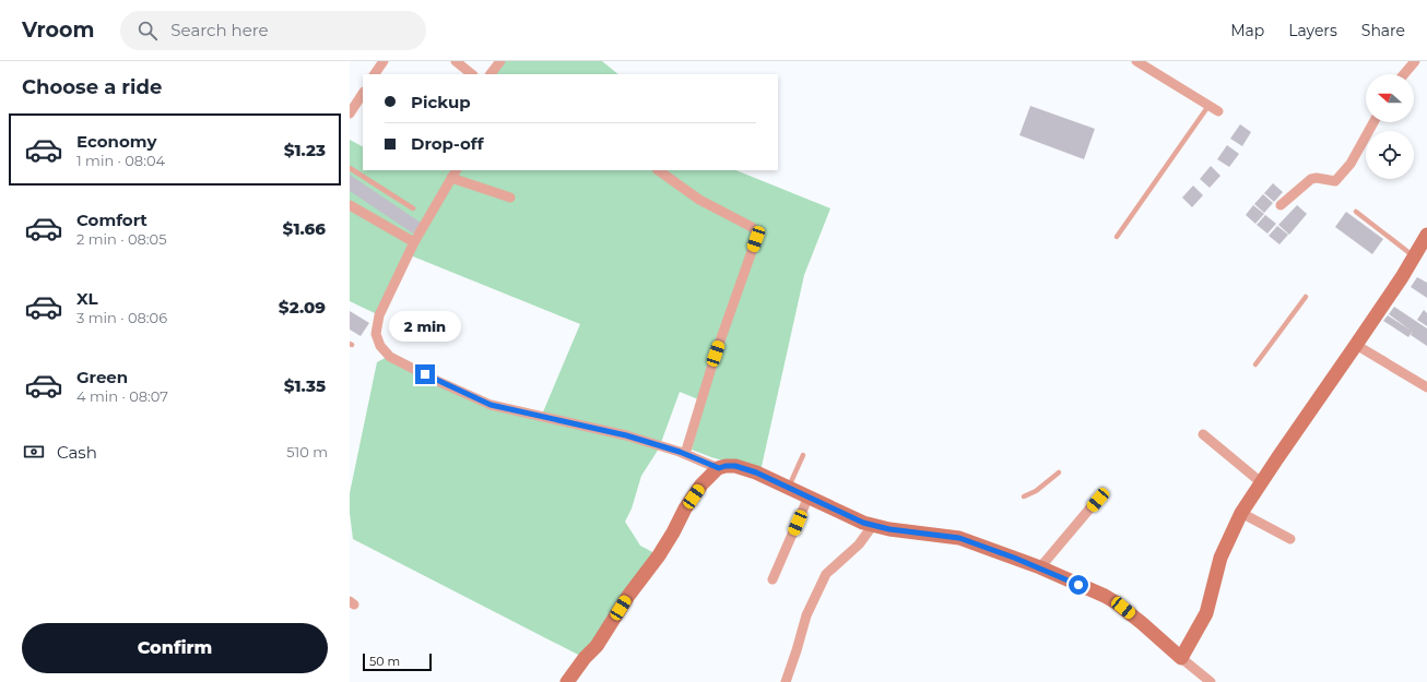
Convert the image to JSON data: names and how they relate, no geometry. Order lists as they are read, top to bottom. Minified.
{"scale_bar":"50 m","north":"left","page":{"header":"Vroom","search":"Search here","nav":["Map","Layers","Share"],"heading":"Choose a ride","banner":["Pickup","Drop-off"],"list":[{"name":"Economy","note":"1 min · 08:04","value":"$1.23"},{"name":"Comfort","note":"2 min · 08:05","value":"$1.66"},{"name":"XL","note":"3 min · 08:06","value":"$2.09"},{"name":"Green","note":"4 min · 08:07","value":"$1.35"}],"bubble":"2 min","pay":["Cash","510 m"],"buttons":"Confirm","scale":"50 m"}}
